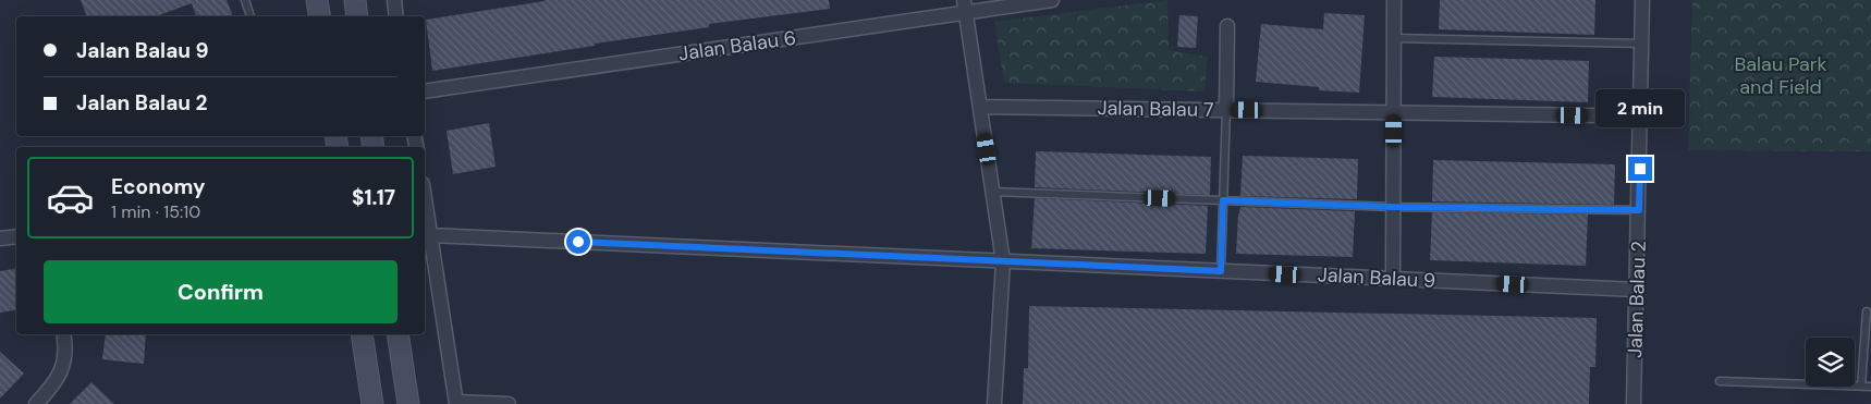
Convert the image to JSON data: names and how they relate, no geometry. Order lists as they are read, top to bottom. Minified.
{"streets":{"street":["Jalan Balau 6","Jalan Balau 7","Jalan Balau 9","Jalan Balau 2"]},"crossings":[["Jalan Balau 9","Jalan Balau 2"]],"parks":["Balau Park and Field"],"page":{"banner":["Jalan Balau 9","Jalan Balau 2"],"bubble":"2 min","list":[{"name":"Economy","note":"1 min · 15:10","value":"$1.17"}],"buttons":"Confirm"}}
